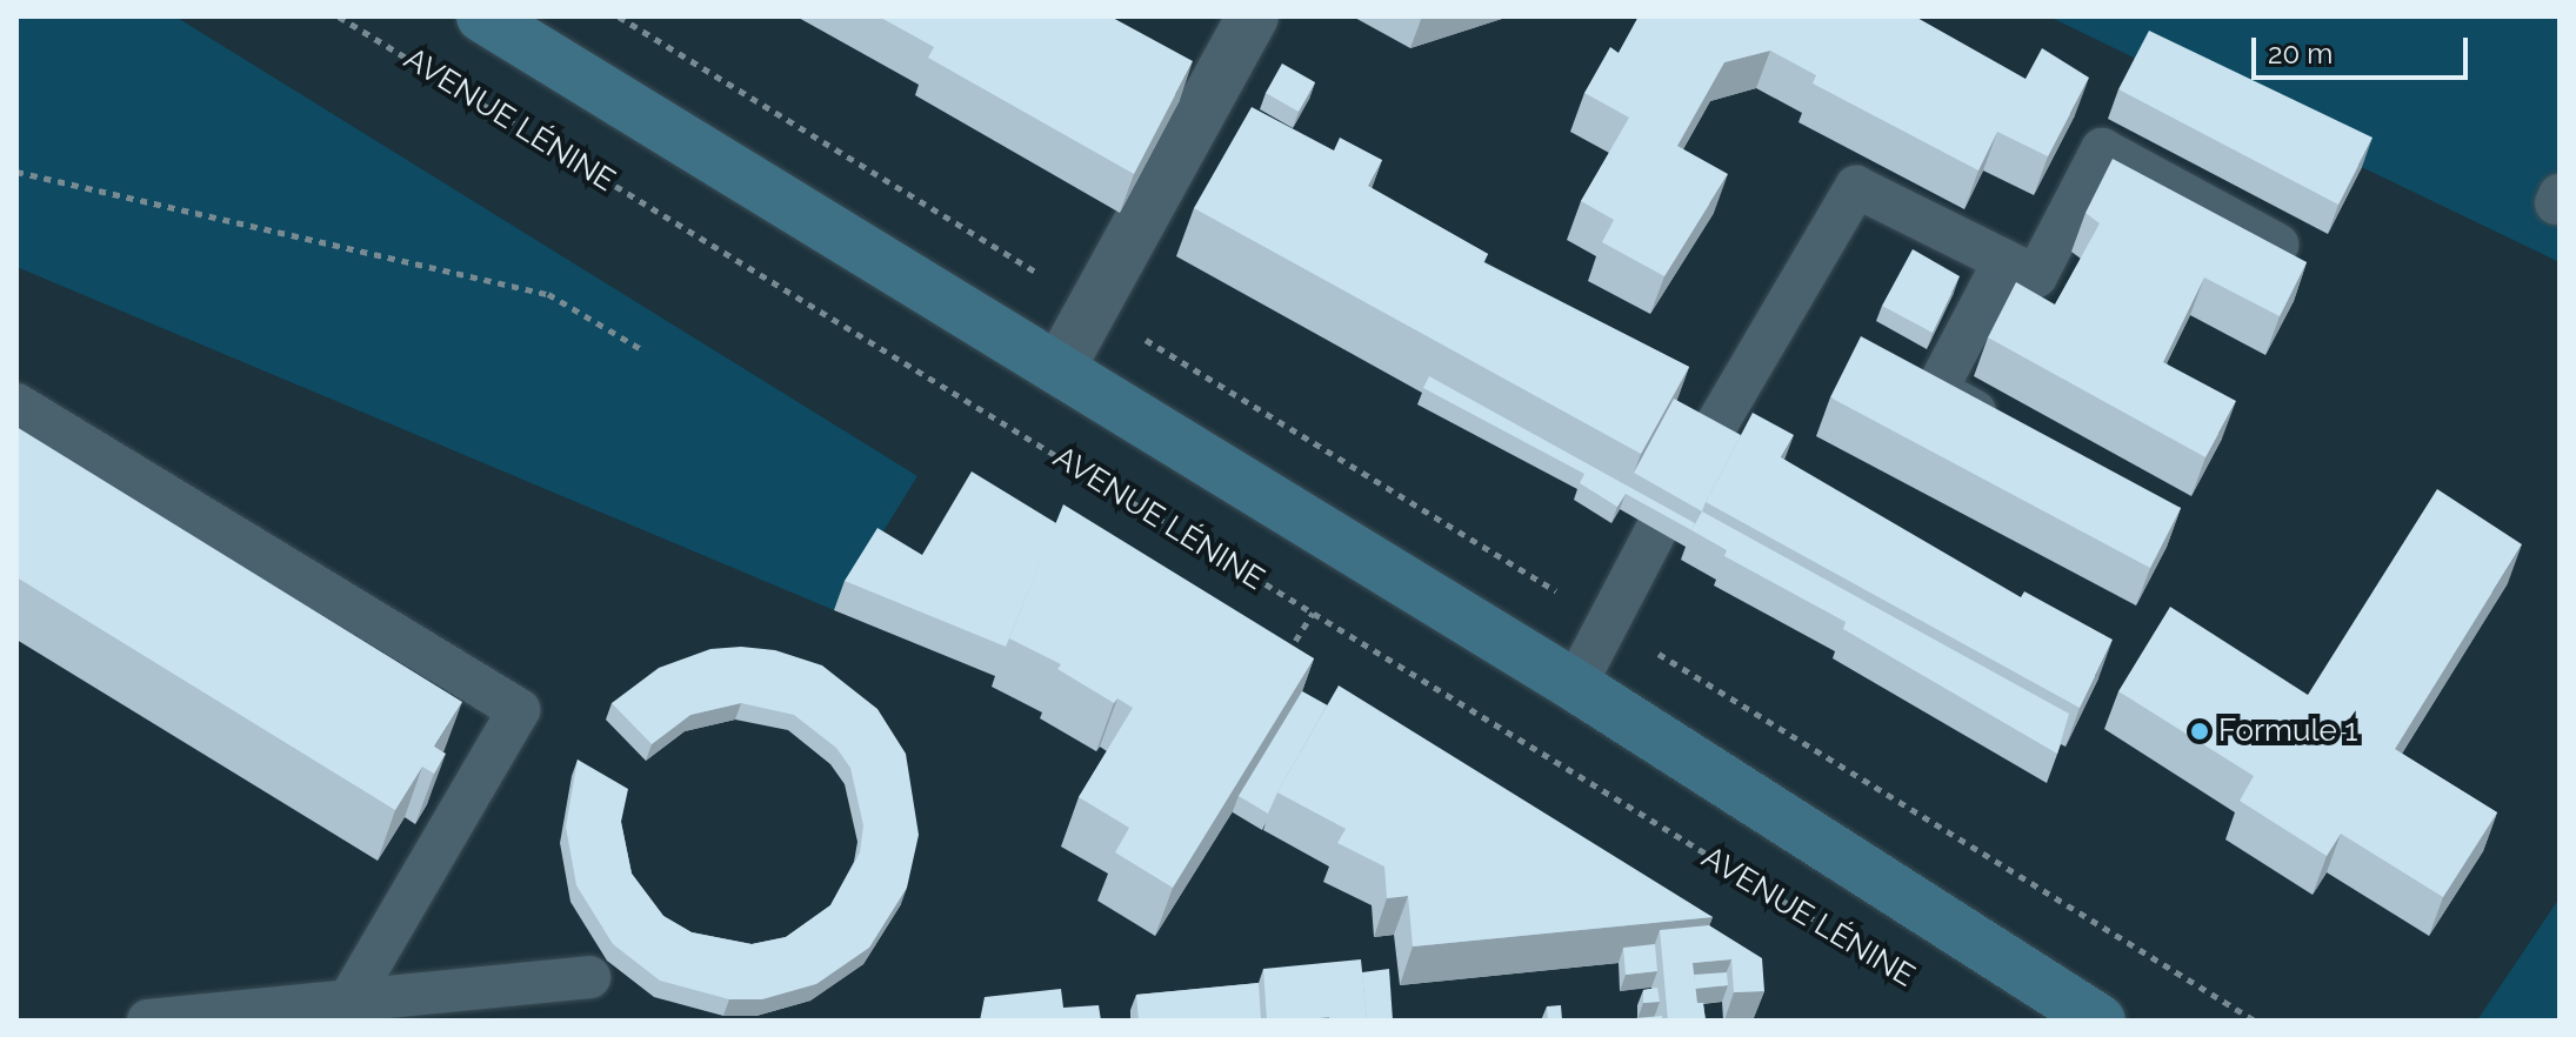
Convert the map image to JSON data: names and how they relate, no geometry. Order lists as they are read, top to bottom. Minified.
{"streets":{"path":["AVENUE LÉNINE"]},"places":["Formule 1"],"scale_bar":"20 m"}
